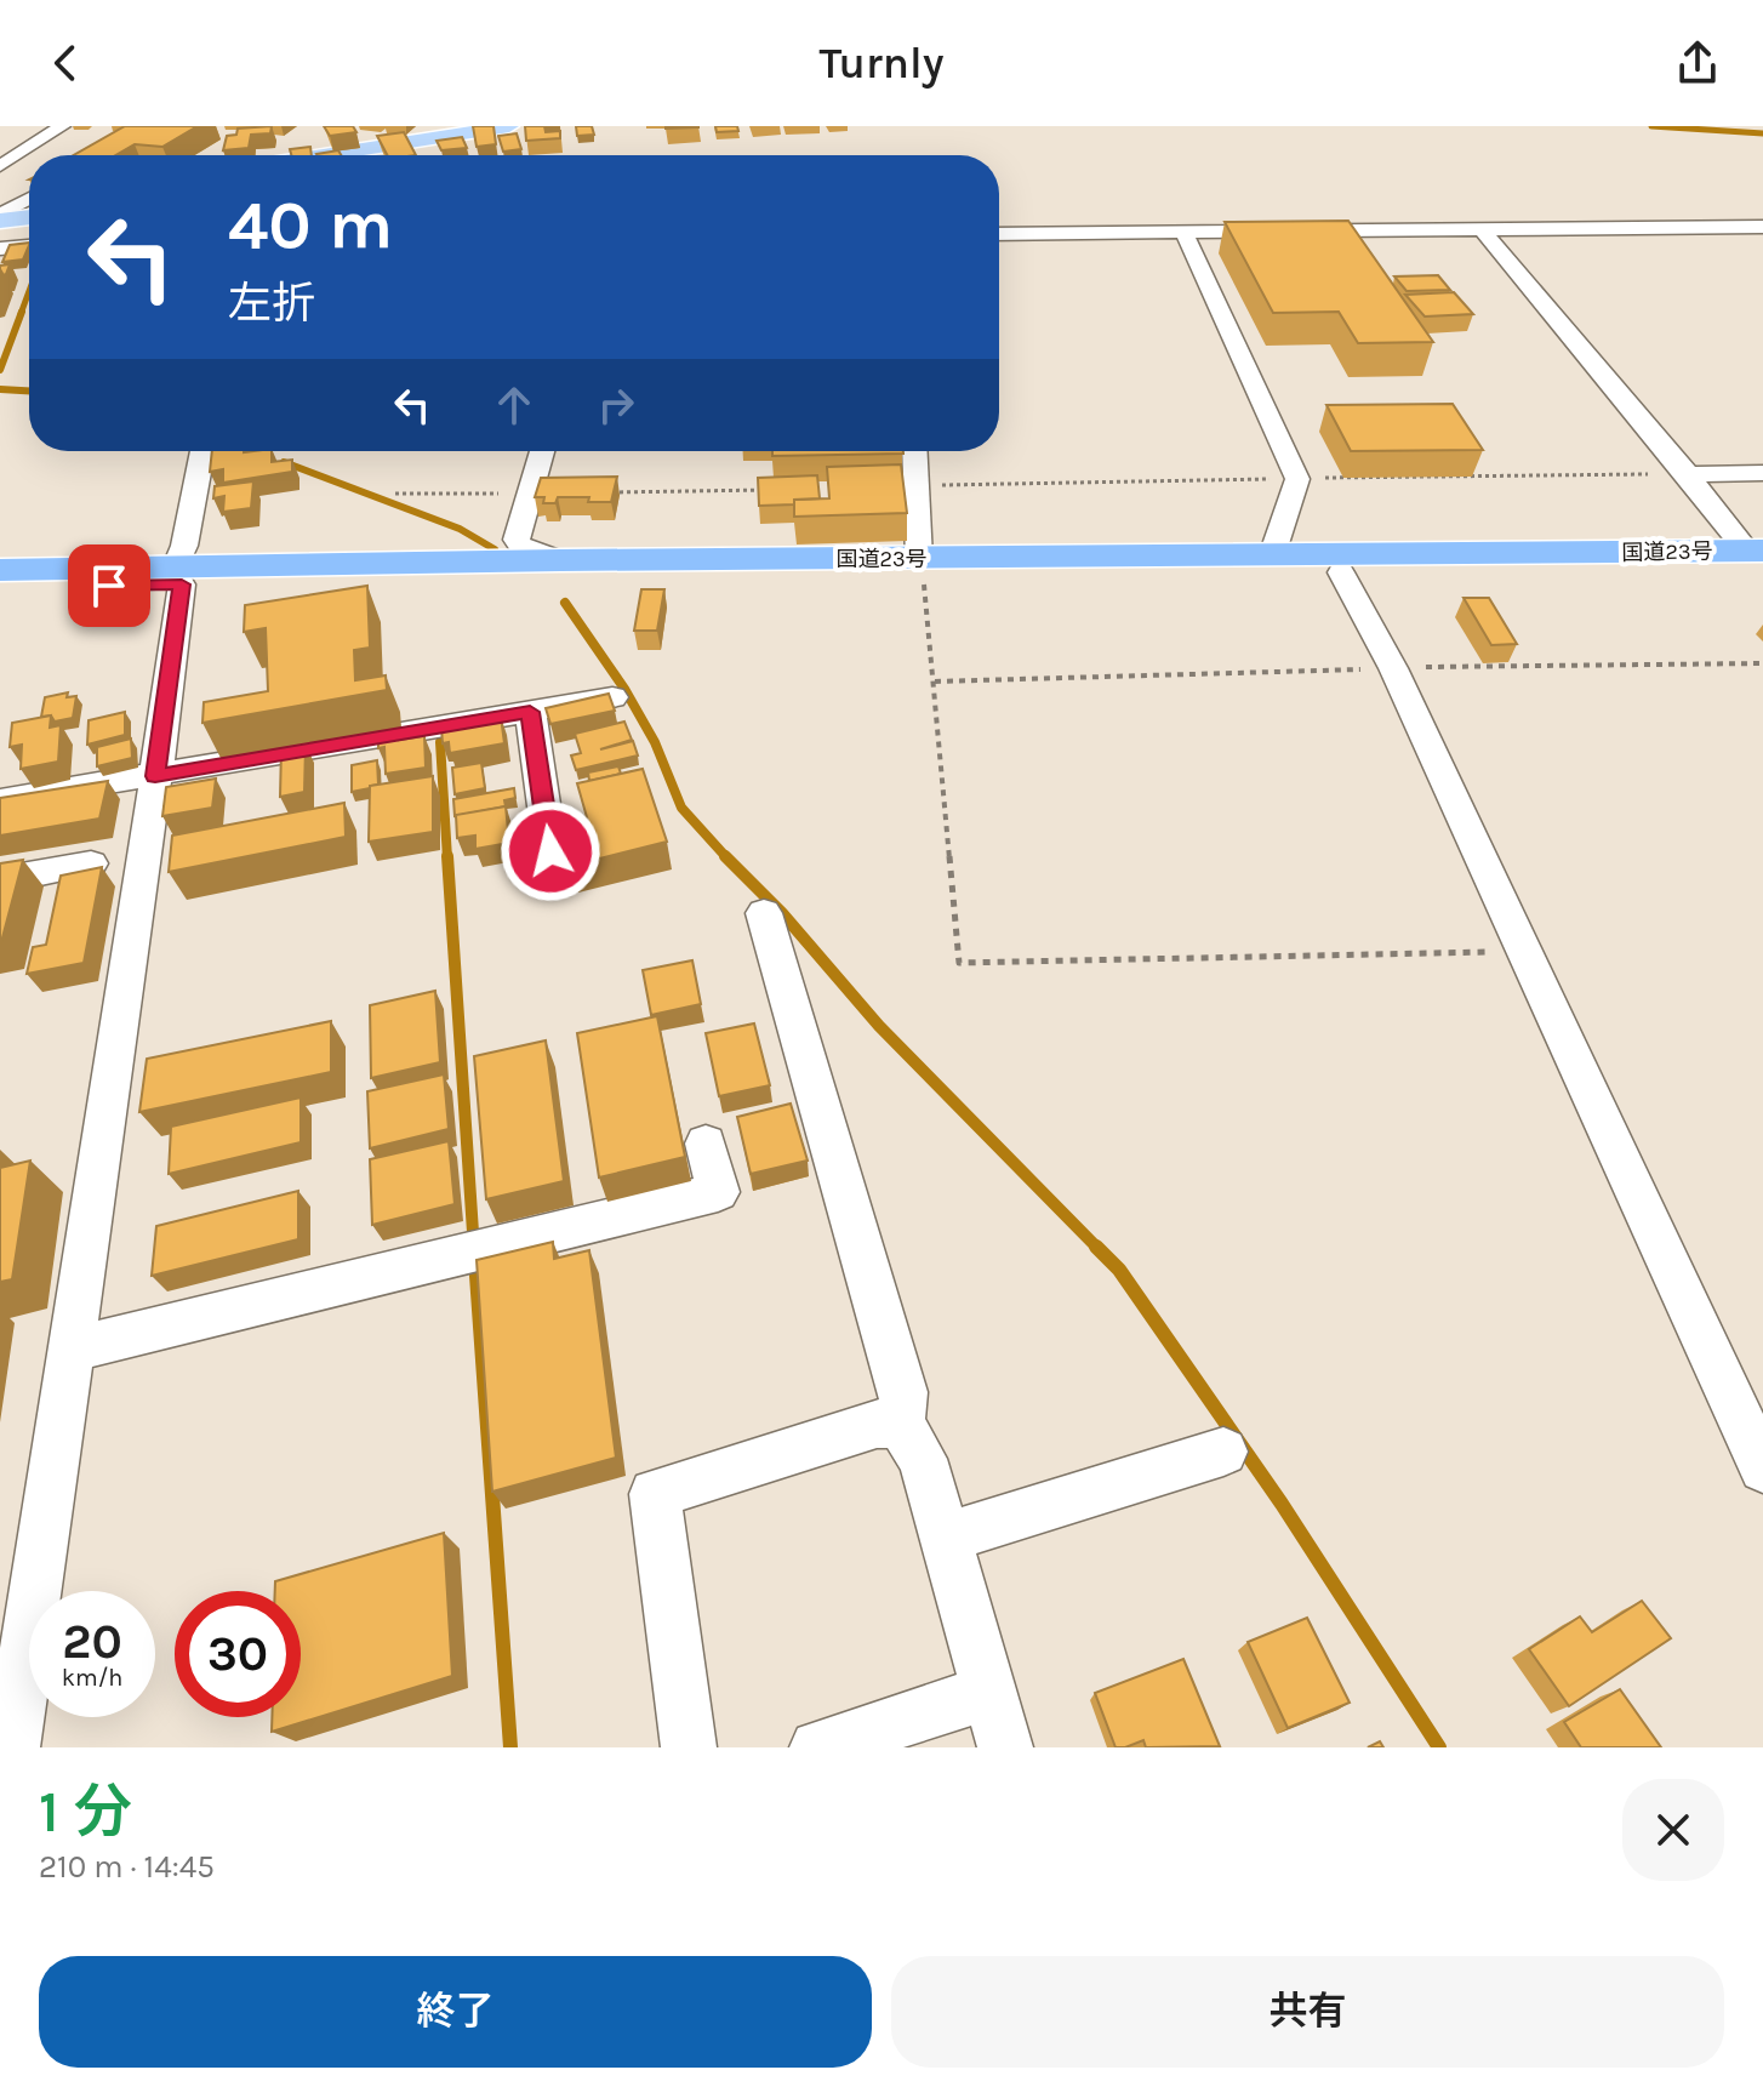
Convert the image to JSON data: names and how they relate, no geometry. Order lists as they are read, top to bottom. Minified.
{"streets":{"highway":["国道23号"]},"page":{"header":"Turnly","turn":["40 m","左折"],"speed":"20 km/h","limit":"30","heading":["1 分","210 m · 14:45"],"buttons":["終了","共有"]}}
